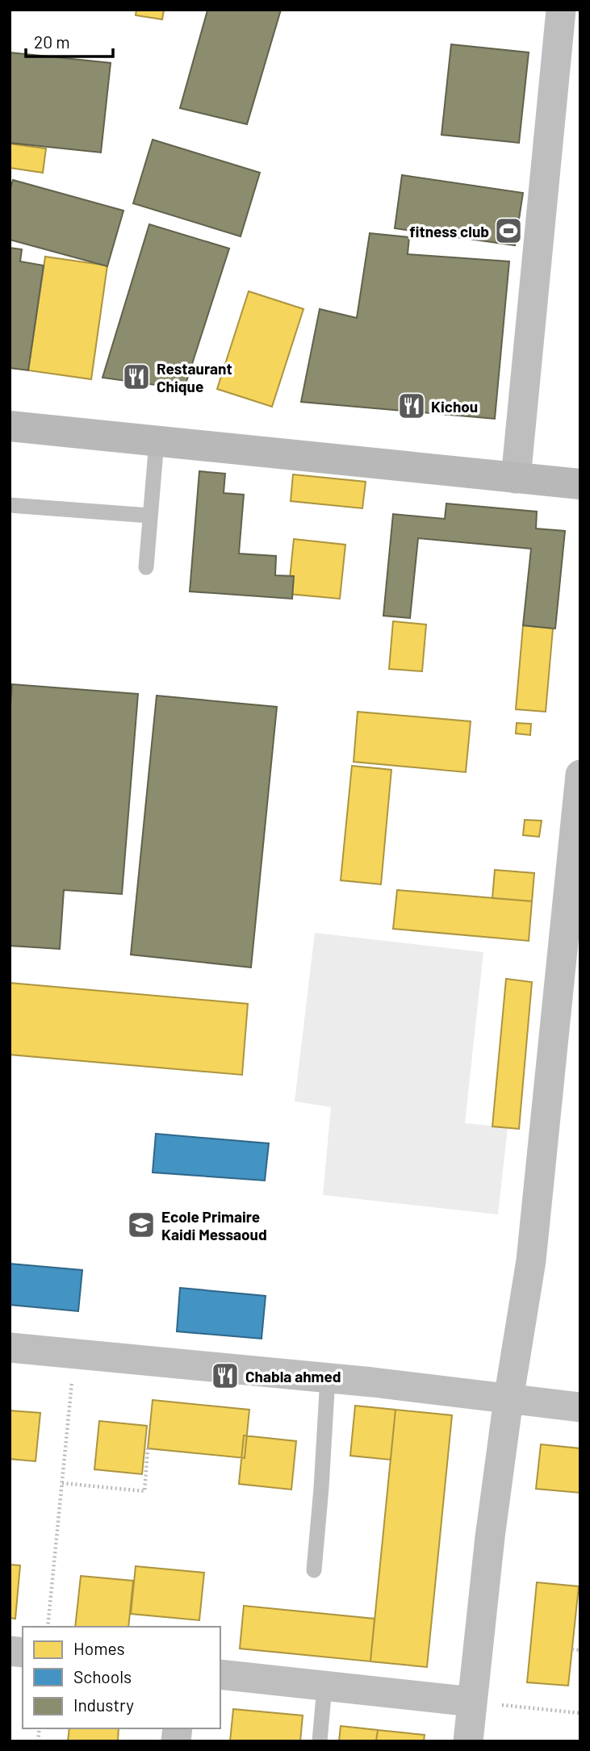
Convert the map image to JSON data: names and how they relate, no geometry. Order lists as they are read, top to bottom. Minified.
{"places":{"sports":["fitness club"],"restaurant":["Restaurant Chique","Kichou","Chabla ahmed"],"school or university":["Ecole Primaire Kaidi Messaoud"]},"legend":["Homes","Schools","Industry"],"scale_bar":"20 m"}
